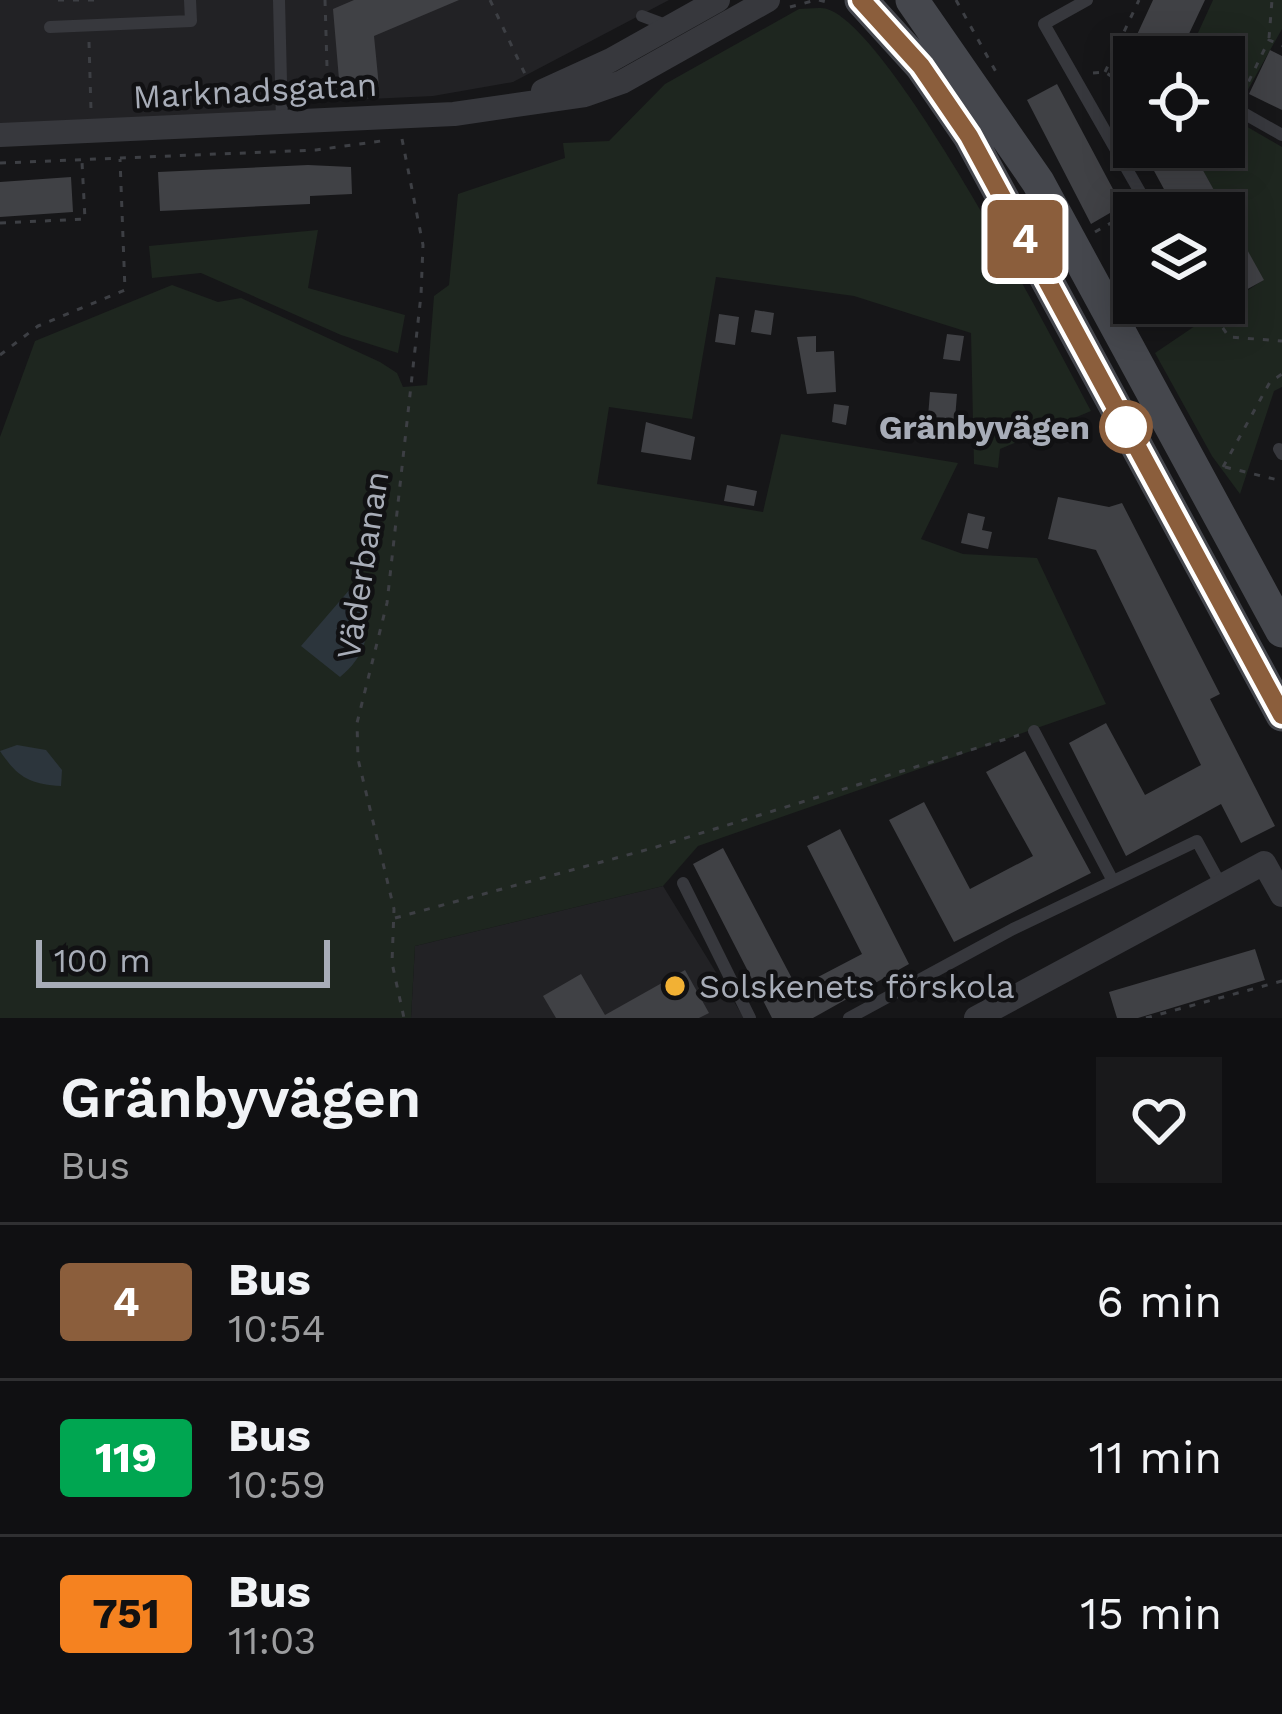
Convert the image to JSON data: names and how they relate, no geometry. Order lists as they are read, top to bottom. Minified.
{"streets":{"street":["Marknadsgatan"],"path":["Väderbanan"]},"crossings":[["Marknadsgatan","Väderbanan"]],"places":["Gränbyvägen","Solskenets förskola"],"lines":["bus line 4"],"scale_bar":"100 m","page":{"on_map":"4","scale":"100 m","heading":["Gränbyvägen","Bus"],"list":[{"mark":"4","name":"Bus","note":"10:54","value":"6 min"},{"mark":"119","name":"Bus","note":"10:59","value":"11 min"},{"mark":"751","name":"Bus","note":"11:03","value":"15 min"}]}}
